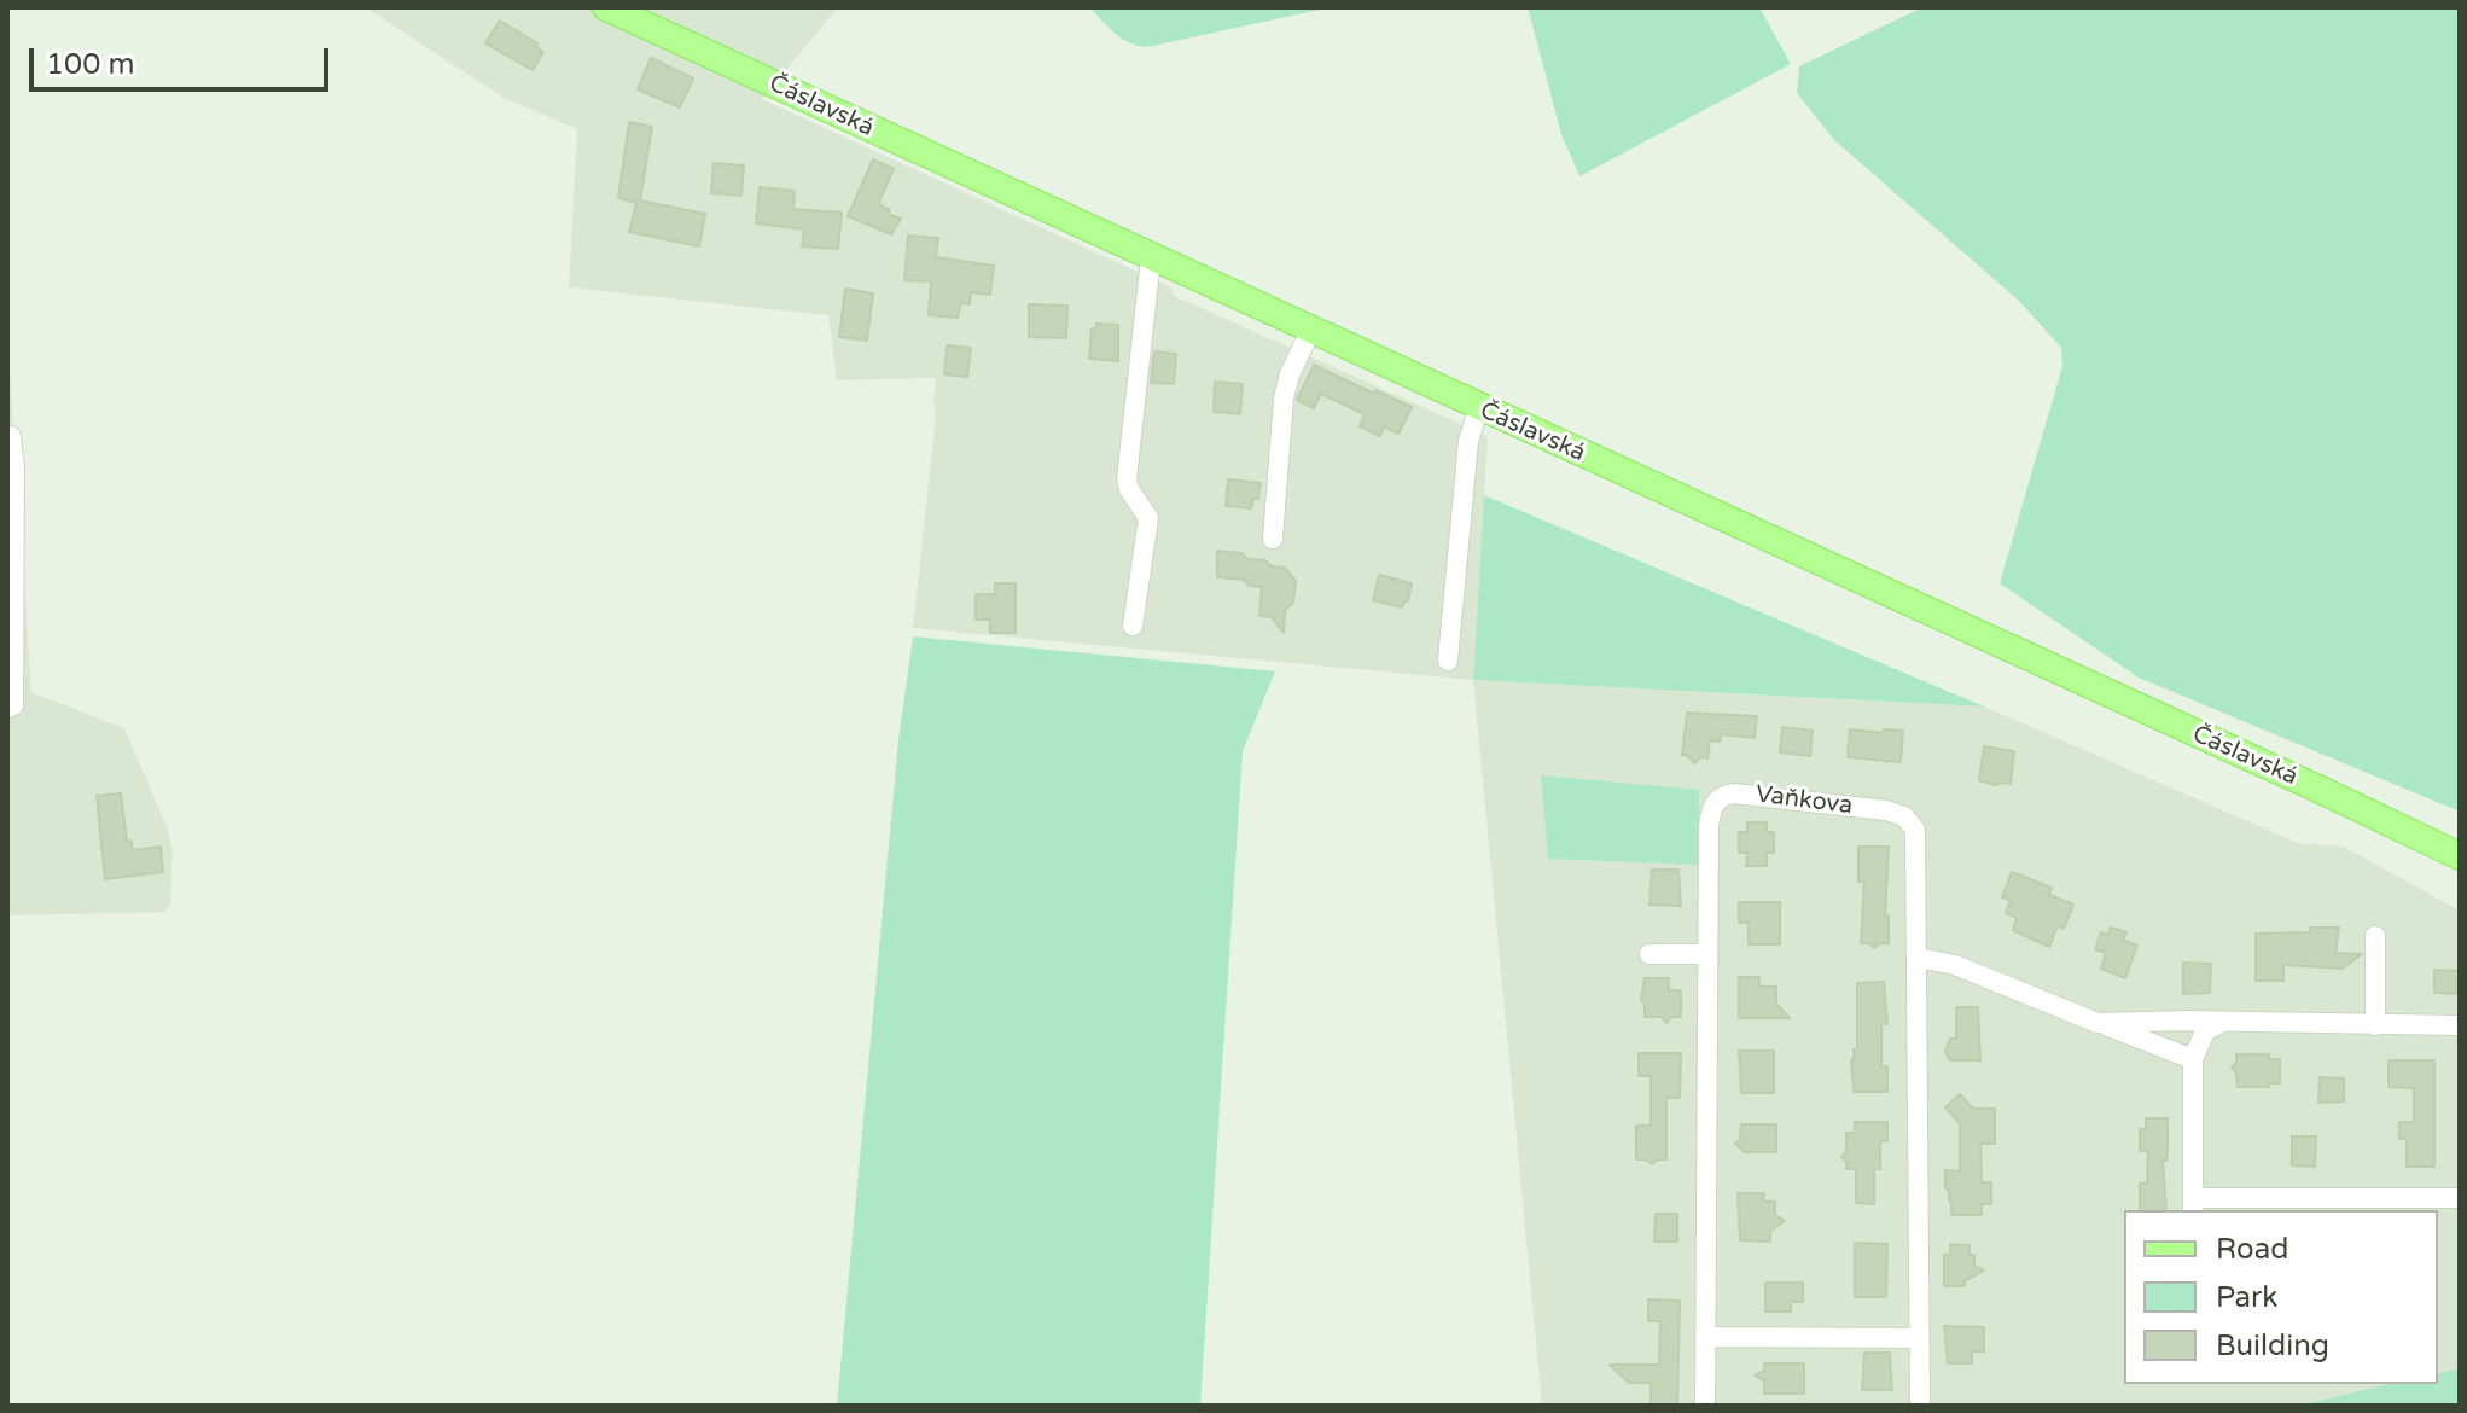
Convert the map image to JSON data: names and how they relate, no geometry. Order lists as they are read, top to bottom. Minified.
{"streets":{"main road":["Čáslavská"],"street":["Vaňkova"]},"legend":["Road","Park","Building"],"scale_bar":"100 m"}
